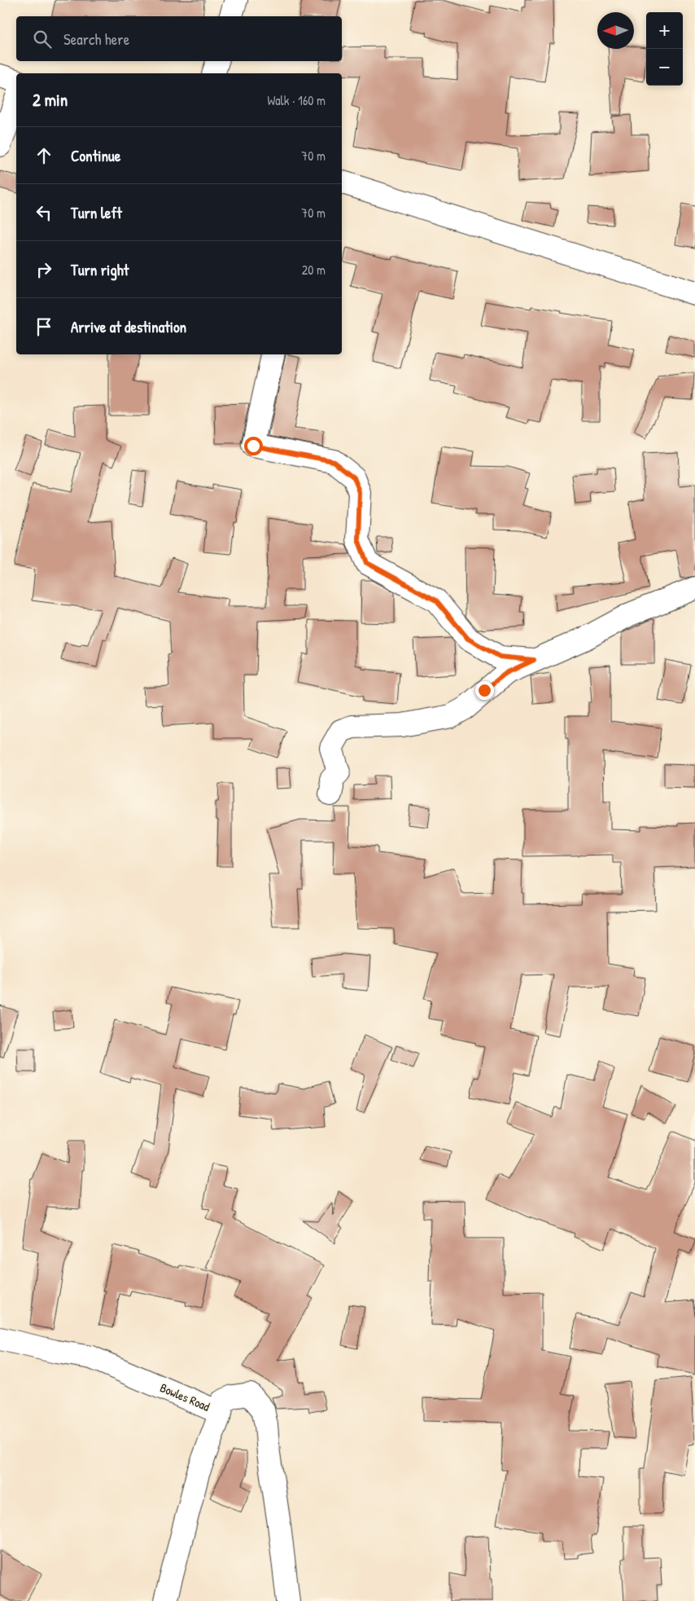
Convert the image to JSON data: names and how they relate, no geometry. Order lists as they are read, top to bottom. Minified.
{"streets":{"street":["Bowles Road"]},"north":"left","page":{"map_buttons":["+","−"],"search":"Search here","heading":["2 min","Walk · 160 m"],"list":[["Continue","70 m"],["Turn left","70 m"],["Turn right","20 m"],"Arrive at destination"]}}
